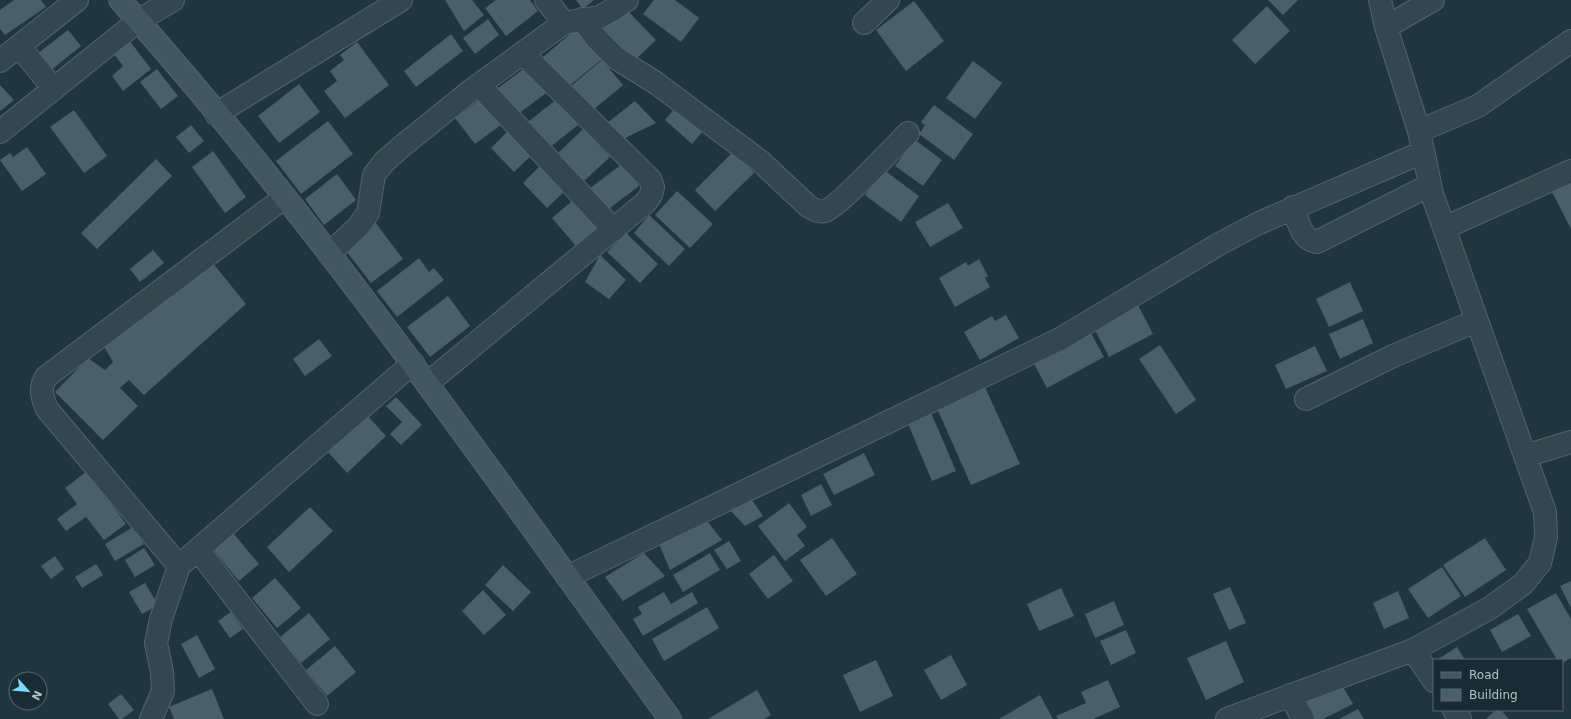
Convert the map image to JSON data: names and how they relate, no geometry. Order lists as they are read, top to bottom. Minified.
{"legend":["Road","Building"],"north":"bottom right"}
